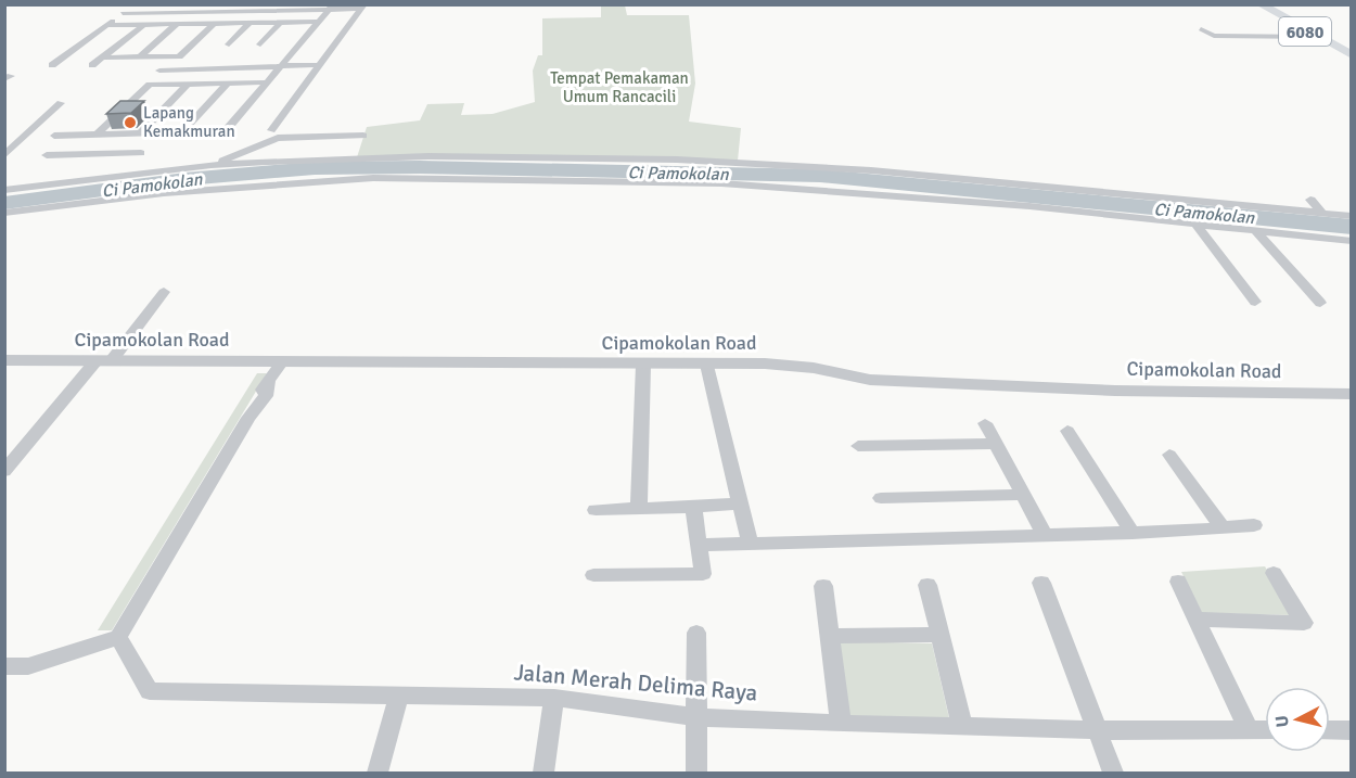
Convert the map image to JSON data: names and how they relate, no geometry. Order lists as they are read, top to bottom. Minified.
{"streets":{"main road":["6080"],"street":["Cipamokolan Road","Jalan Merah Delima Raya"]},"water":["Ci Pamokolan"],"parks":["Tempat Pemakaman Umum Rancacili"],"places":["Lapang Kemakmuran"],"north":"left"}
